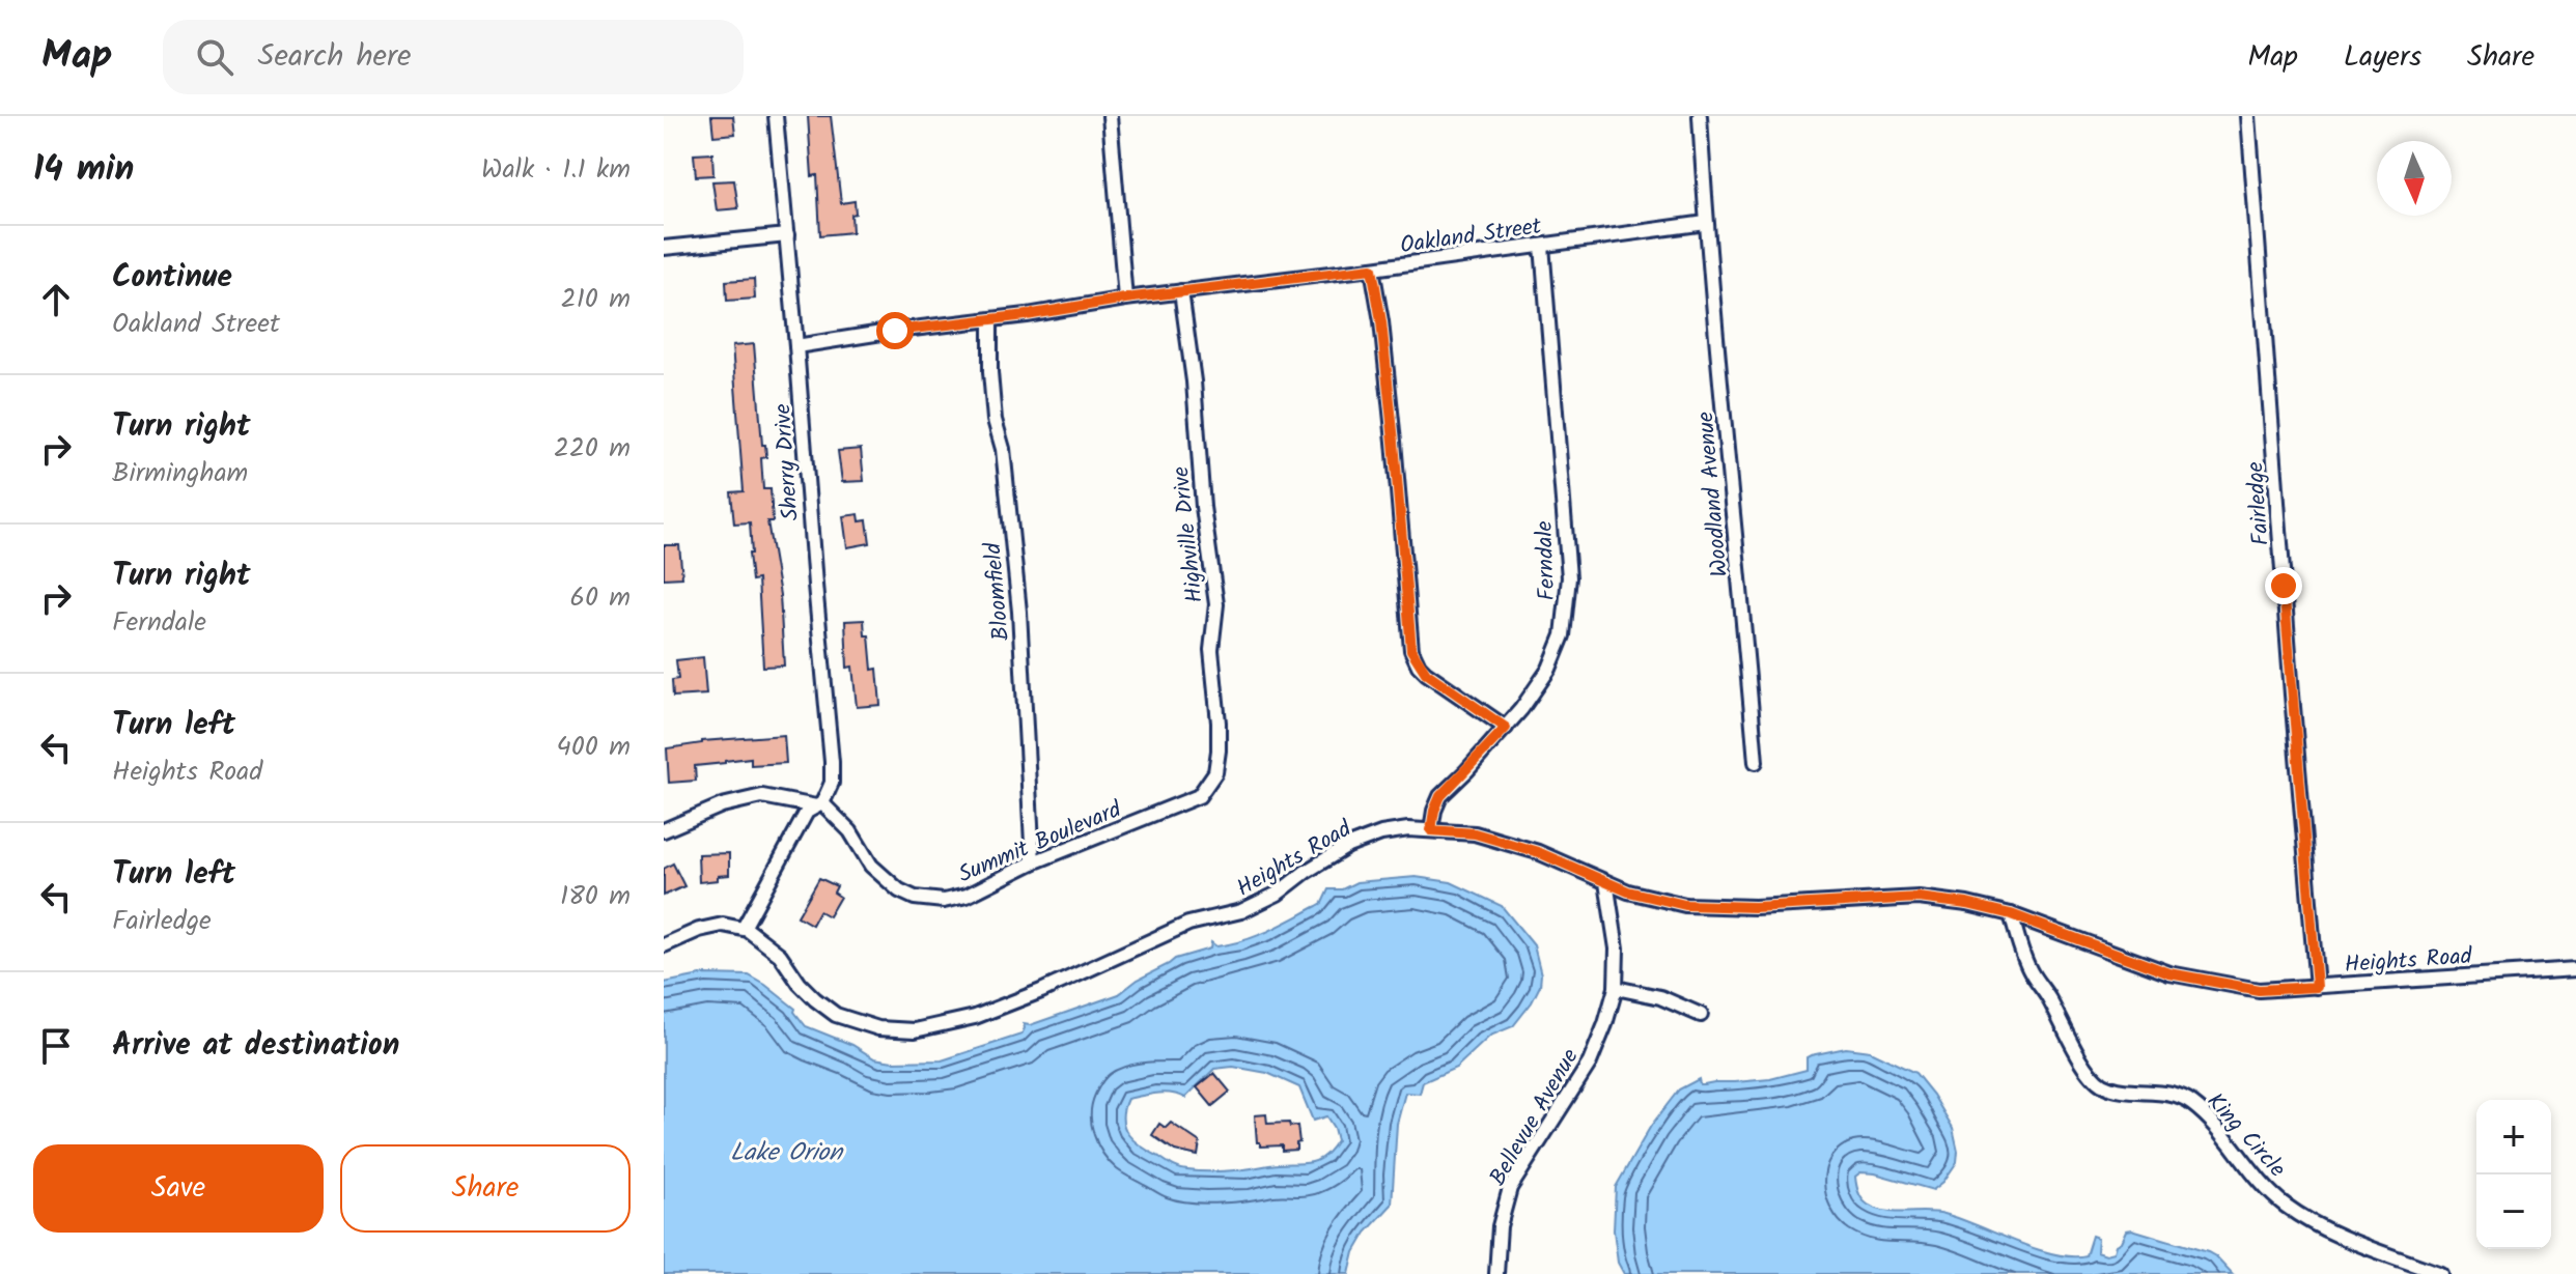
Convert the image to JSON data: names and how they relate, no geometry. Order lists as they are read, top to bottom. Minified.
{"streets":{"street":["Oakland Street","Sherry Drive","Woodland Avenue","Fairledge","Highville Drive","Ferndale","Bloomfield","Summit Boulevard","Heights Road","Bellevue Avenue","King Circle"]},"crossings":[["Oakland Street","Sherry Drive"],["Oakland Street","Woodland Avenue"],["Oakland Street","Highville Drive"],["Oakland Street","Ferndale"],["Oakland Street","Bloomfield"],["Sherry Drive","Summit Boulevard"],["Sherry Drive","Heights Road"],["Fairledge","Heights Road"],["Highville Drive","Summit Boulevard"],["Ferndale","Heights Road"],["Bloomfield","Summit Boulevard"],["Heights Road","Bellevue Avenue"],["Heights Road","King Circle"]],"water":["Lake Orion"],"north":"bottom","page":{"header":"Map","search":"Search here","nav":["Map","Layers","Share"],"heading":["14 min","Walk · 1.1 km"],"list":[["Continue","Oakland Street","210 m"],["Turn right","Birmingham","220 m"],["Turn right","Ferndale","60 m"],["Turn left","Heights Road","400 m"],["Turn left","Fairledge","180 m"],"Arrive at destination"],"map_buttons":["+","−"],"buttons":["Save","Share"]}}
